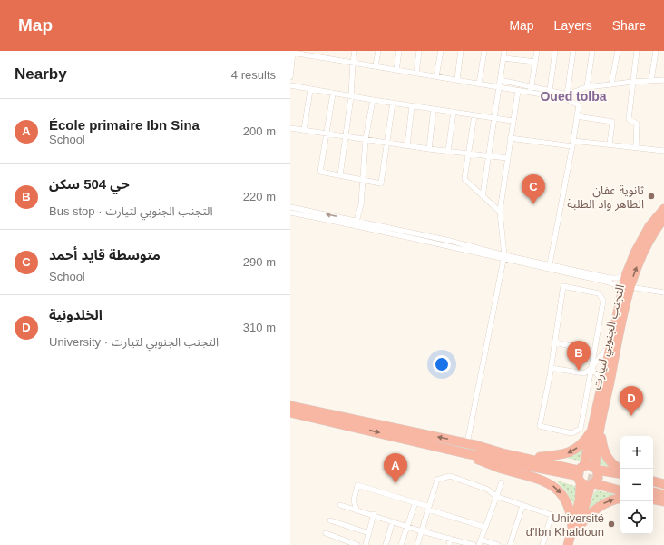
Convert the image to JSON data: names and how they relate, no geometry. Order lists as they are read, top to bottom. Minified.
{"streets":{"highway":["التجنب الجنوبي لتيارت"]},"districts":["Oued tolba"],"places":["ثانوية عفان الطاهر واد الطلبة","Université d'Ibn Khaldoun"],"page":{"header":"Map","nav":["Map","Layers","Share"],"heading":["Nearby","4 results"],"list":[{"mark":"A","name":"École primaire Ibn Sina","note":"School","value":"200 m"},{"mark":"B","name":"حي 504 سكن","note":"Bus stop · التجنب الجنوبي لتيارت","value":"220 m"},{"mark":"C","name":"متوسطة قايد أحمد","note":"School","value":"290 m"},{"mark":"D","name":"الخلدونية","note":"University · التجنب الجنوبي لتيارت","value":"310 m"}],"pins":["C","B","D","A"],"map_buttons":["+","−"]}}
